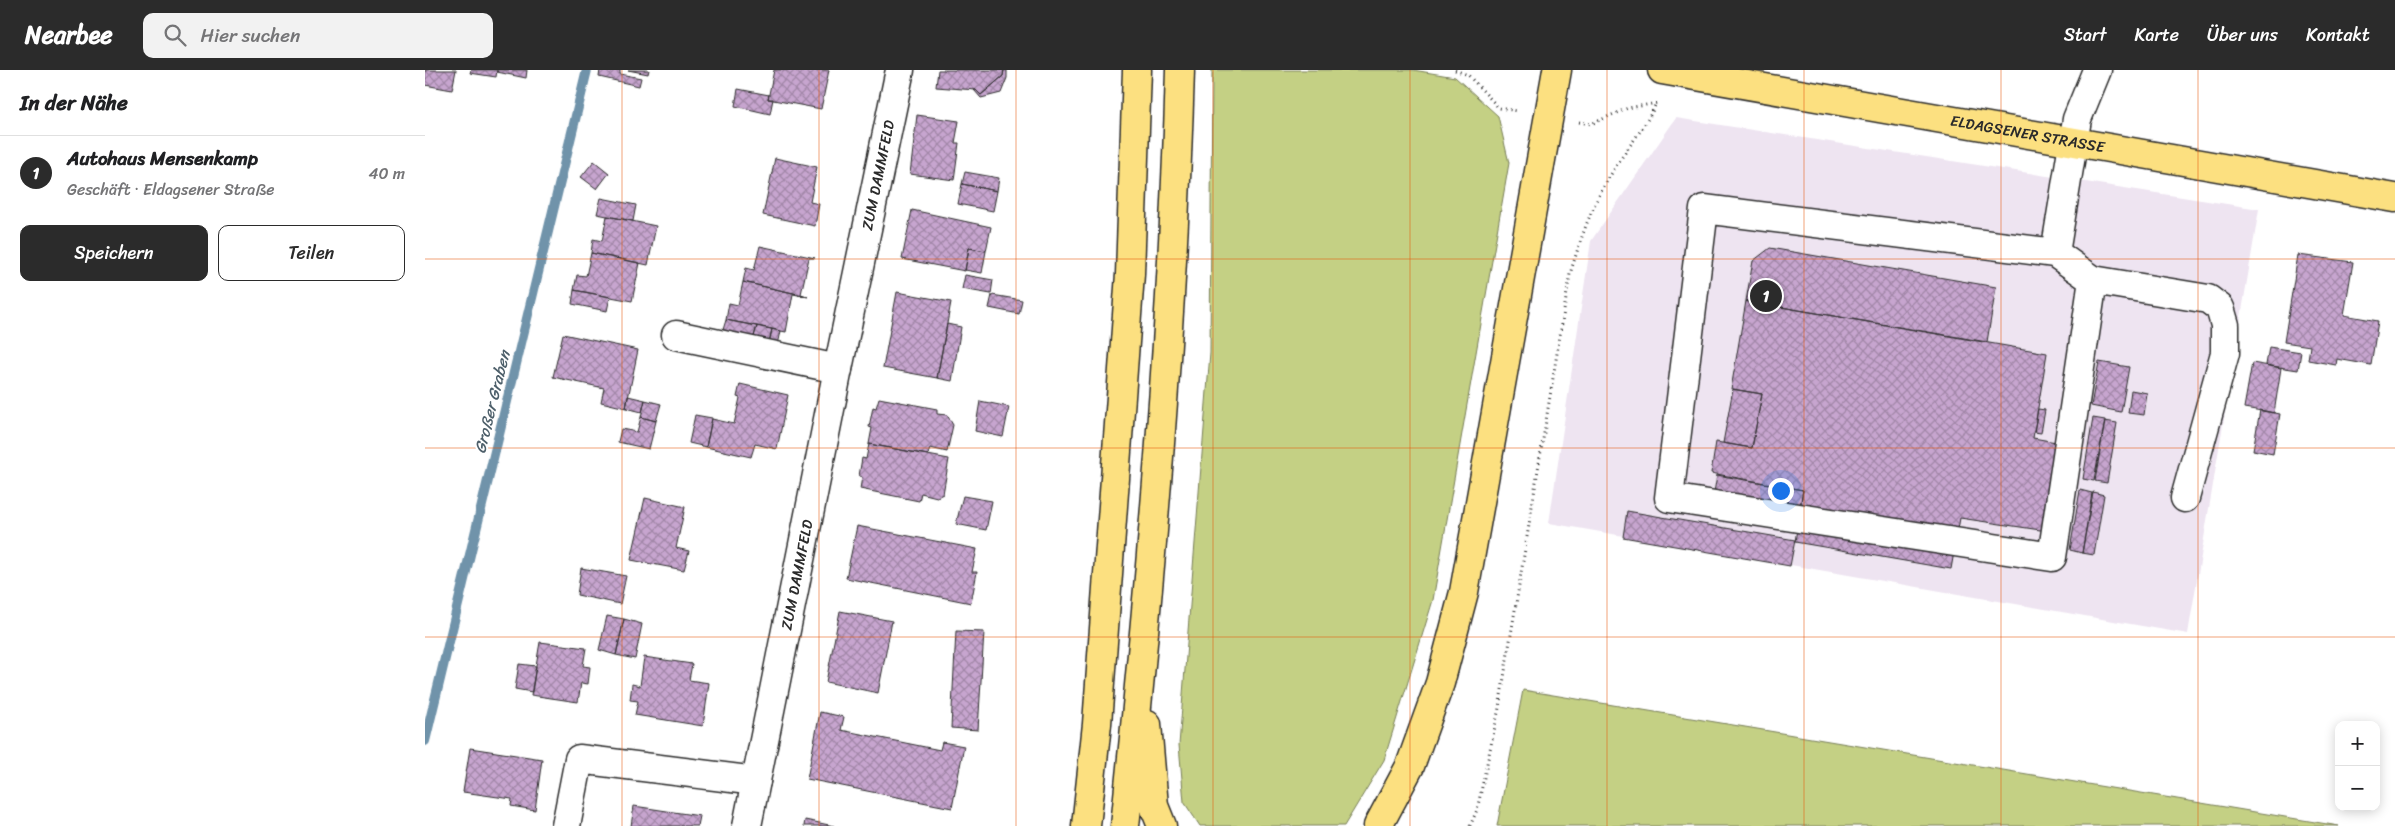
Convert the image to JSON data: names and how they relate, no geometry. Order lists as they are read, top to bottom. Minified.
{"streets":{"main road":["ELDAGSENER STRASSE"],"street":["ZUM DAMMFELD"]},"water":["Großer Graben"],"page":{"header":"Nearbee","search":"Hier suchen","nav":["Start","Karte","Über uns","Kontakt"],"heading":"In der Nähe","list":[{"mark":"1","name":"Autohaus Mensenkamp","note":"Geschäft · Eldagsener Straße","value":"40 m"}],"buttons":["Speichern","Teilen"],"pins":"1","map_buttons":["+","−"]}}
